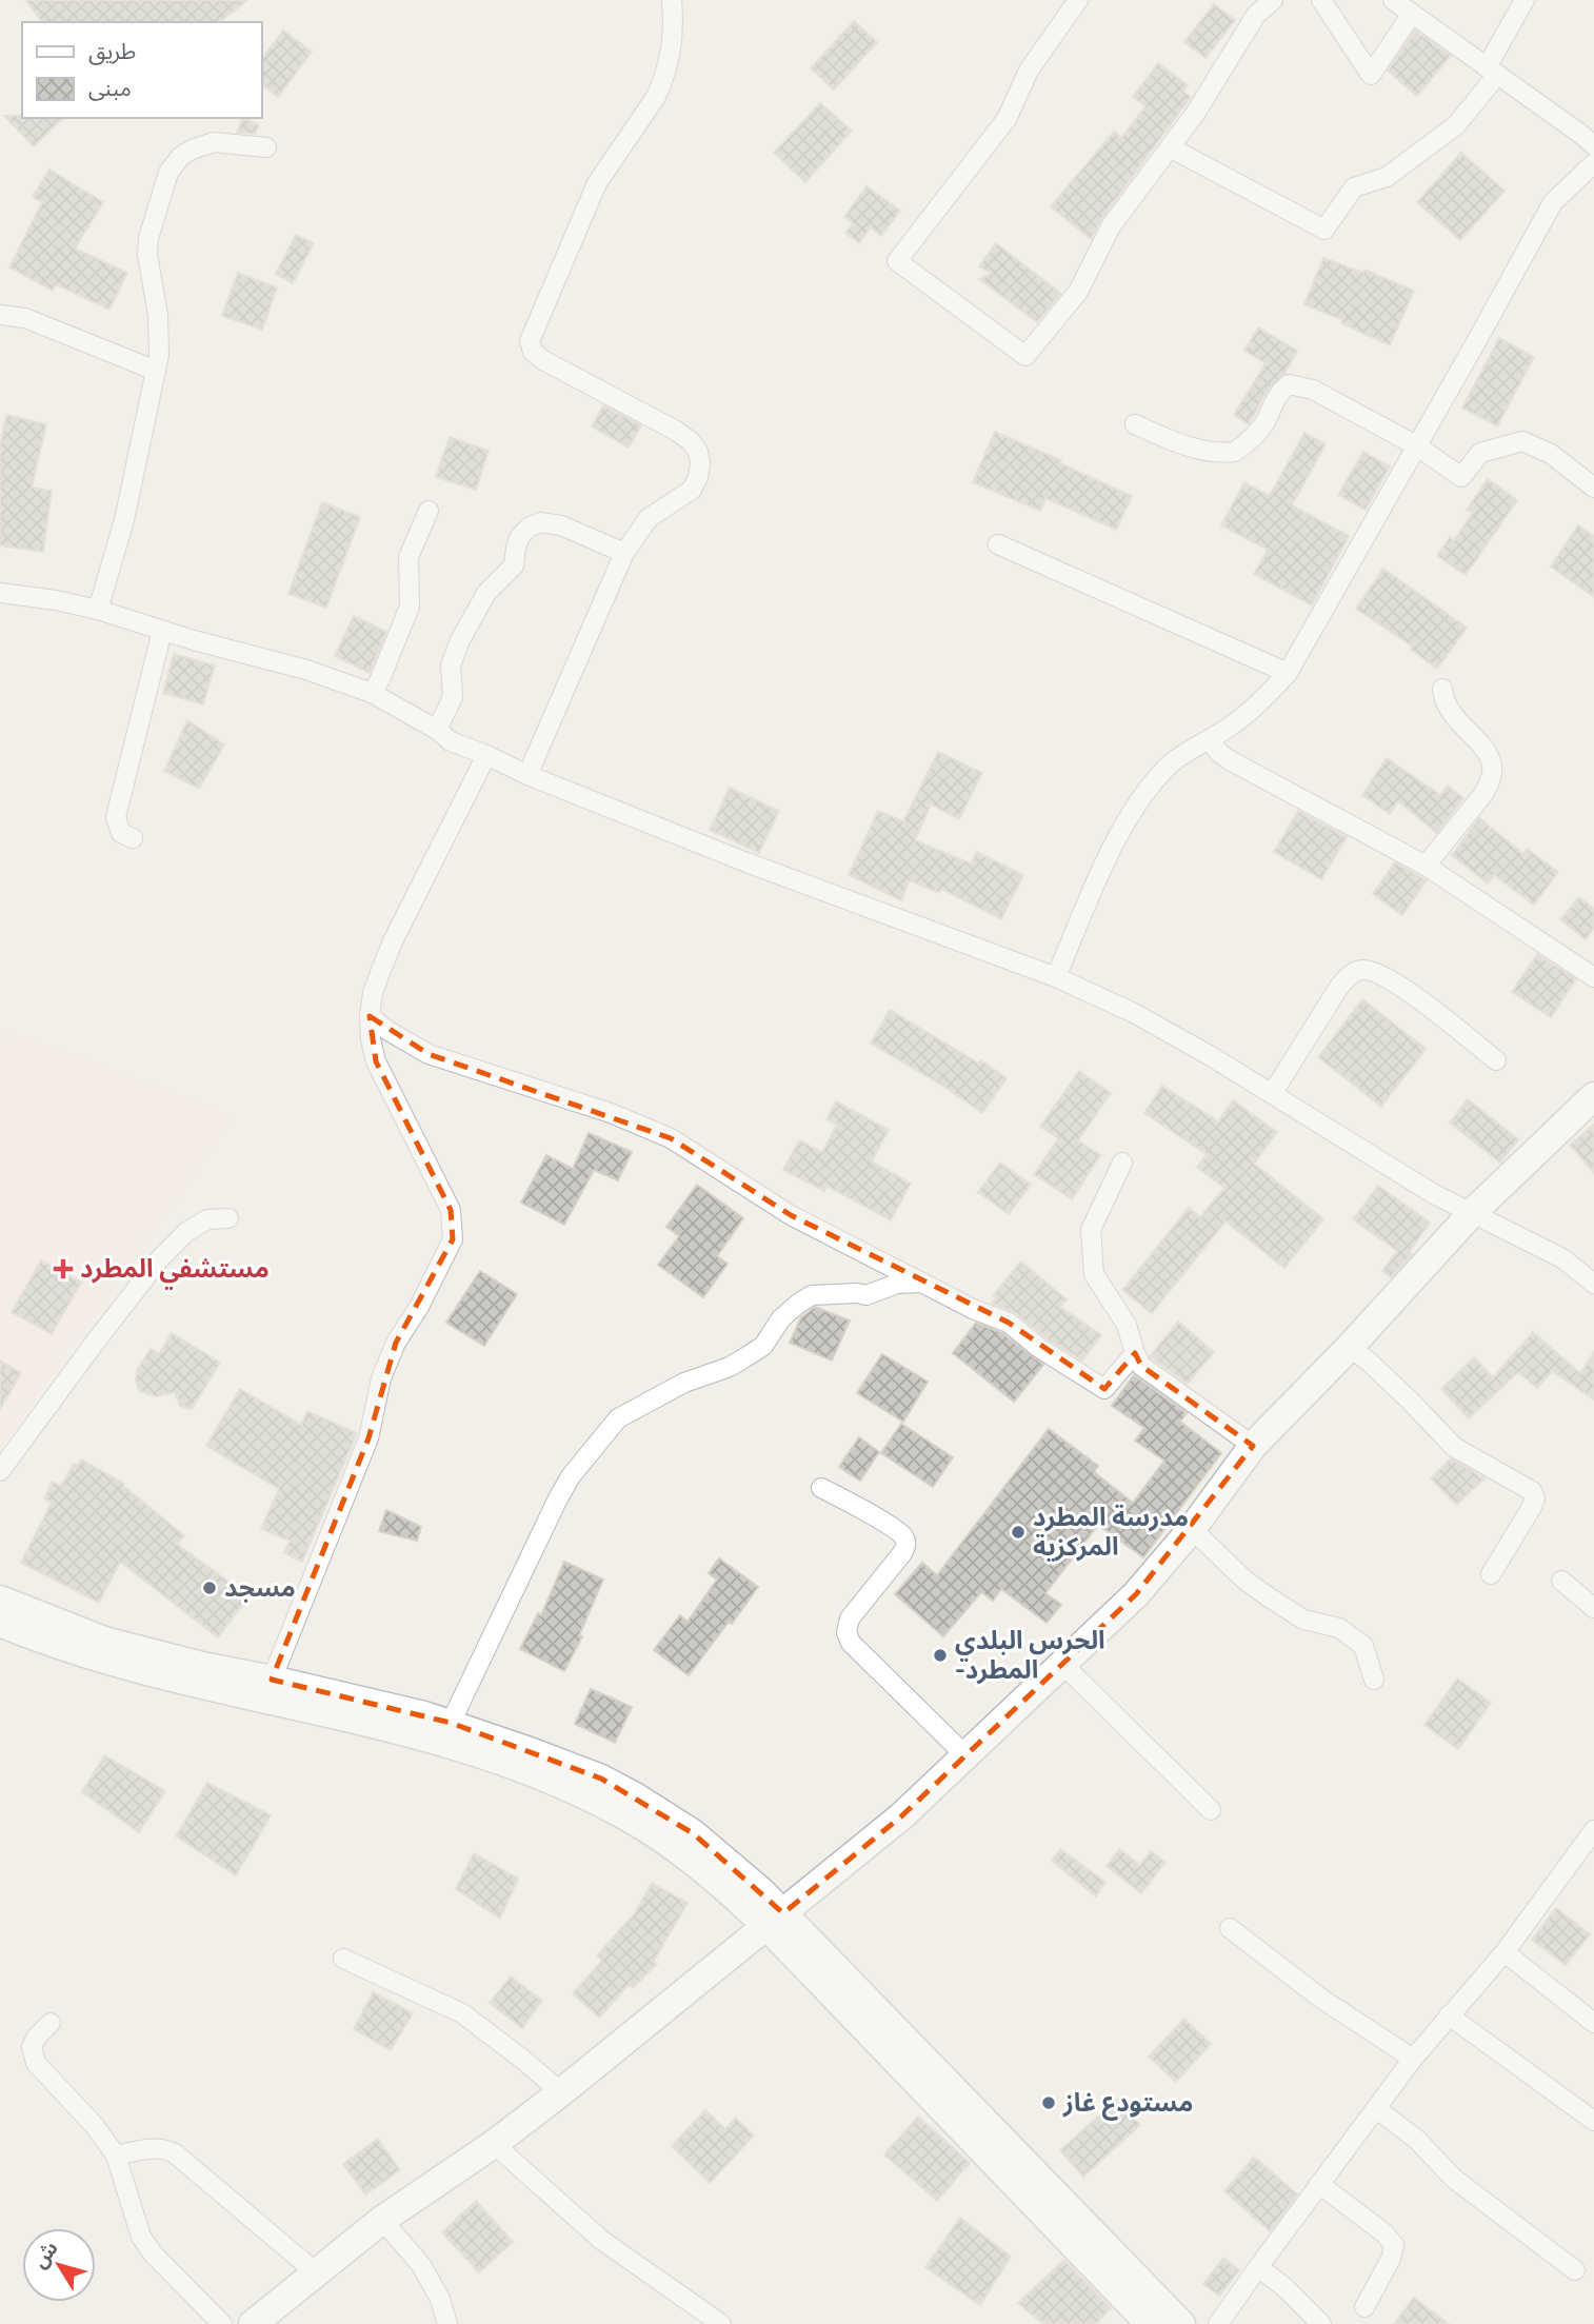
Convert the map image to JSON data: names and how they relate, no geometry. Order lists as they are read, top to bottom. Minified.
{"places":{"health":["مستشفي المطرد"],"other":["مدرسة المطرد المركزية","مسجد","الحرس البلدي -المطرد","مستودع غاز"]},"legend":["طريق","مبنى"],"north":"top left"}
